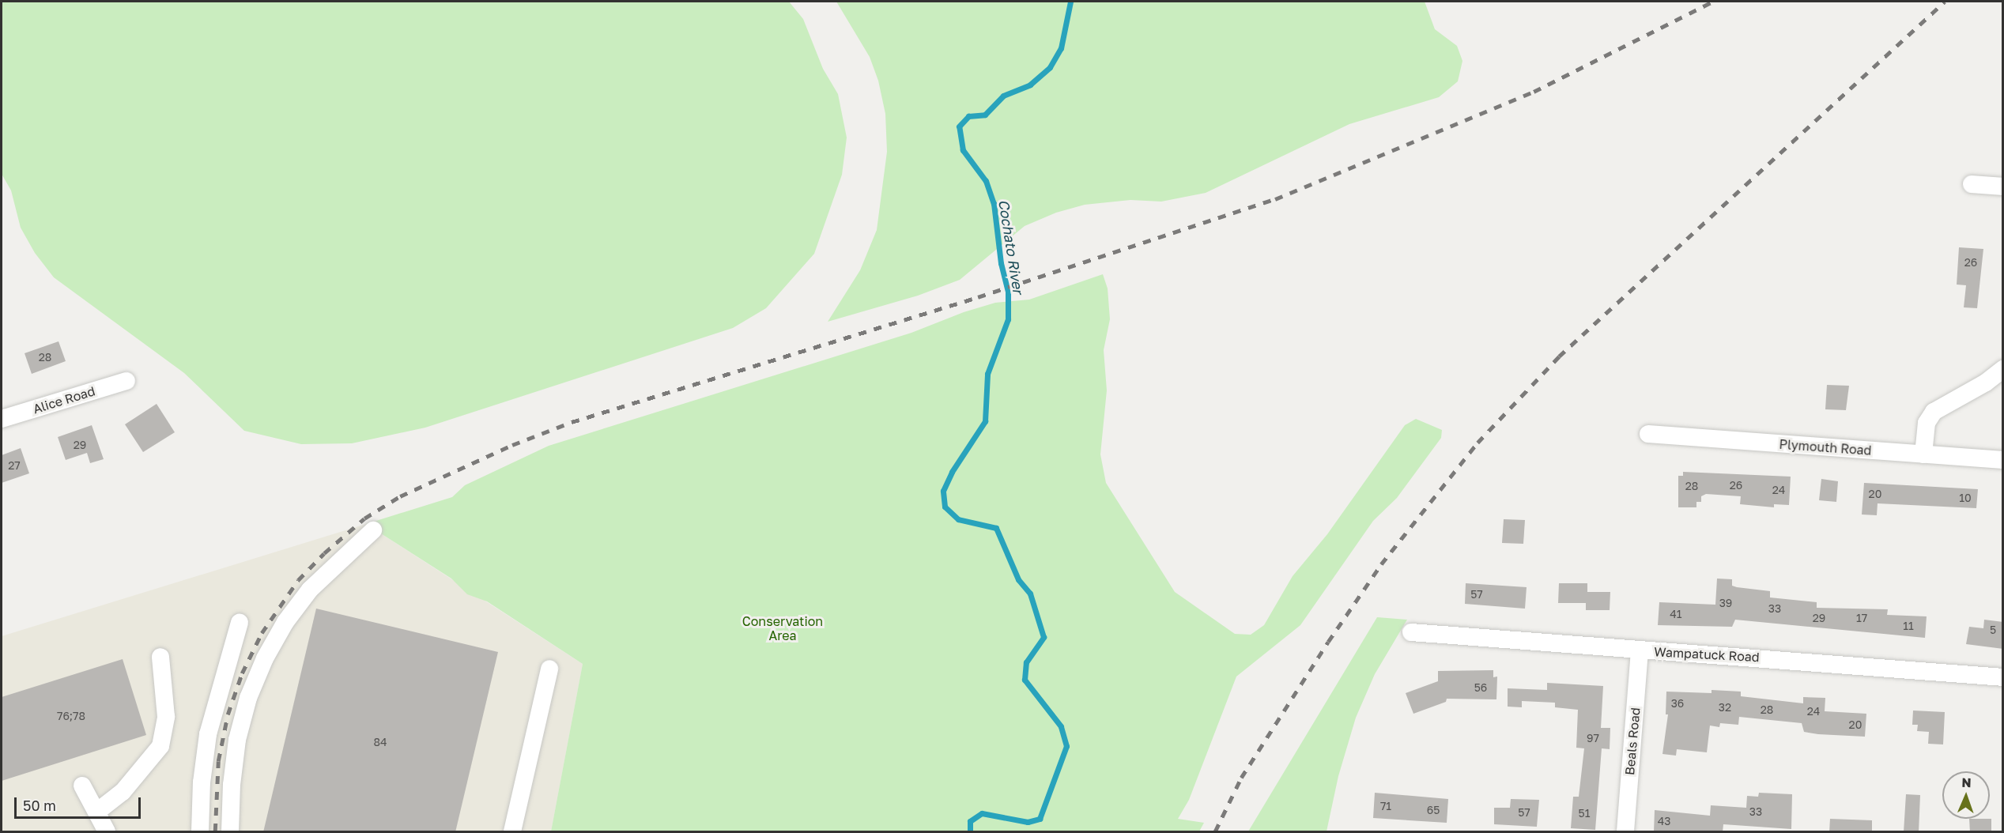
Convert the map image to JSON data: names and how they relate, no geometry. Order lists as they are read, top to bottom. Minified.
{"streets":{"street":["Alice Road","Plymouth Road","Wampatuck Road","Beals Road"]},"crossings":[["Wampatuck Road","Beals Road"]],"water":["Cochato River"],"parks":["Conservation Area"],"house_numbers":["26","28","29","27","26","28","24","20","10","57","39","33","41","29","17","11","5","56","36","32","28","24","76;78","20","97","84","71","65","33","57","51","43"],"scale_bar":"50 m","north":"top"}
